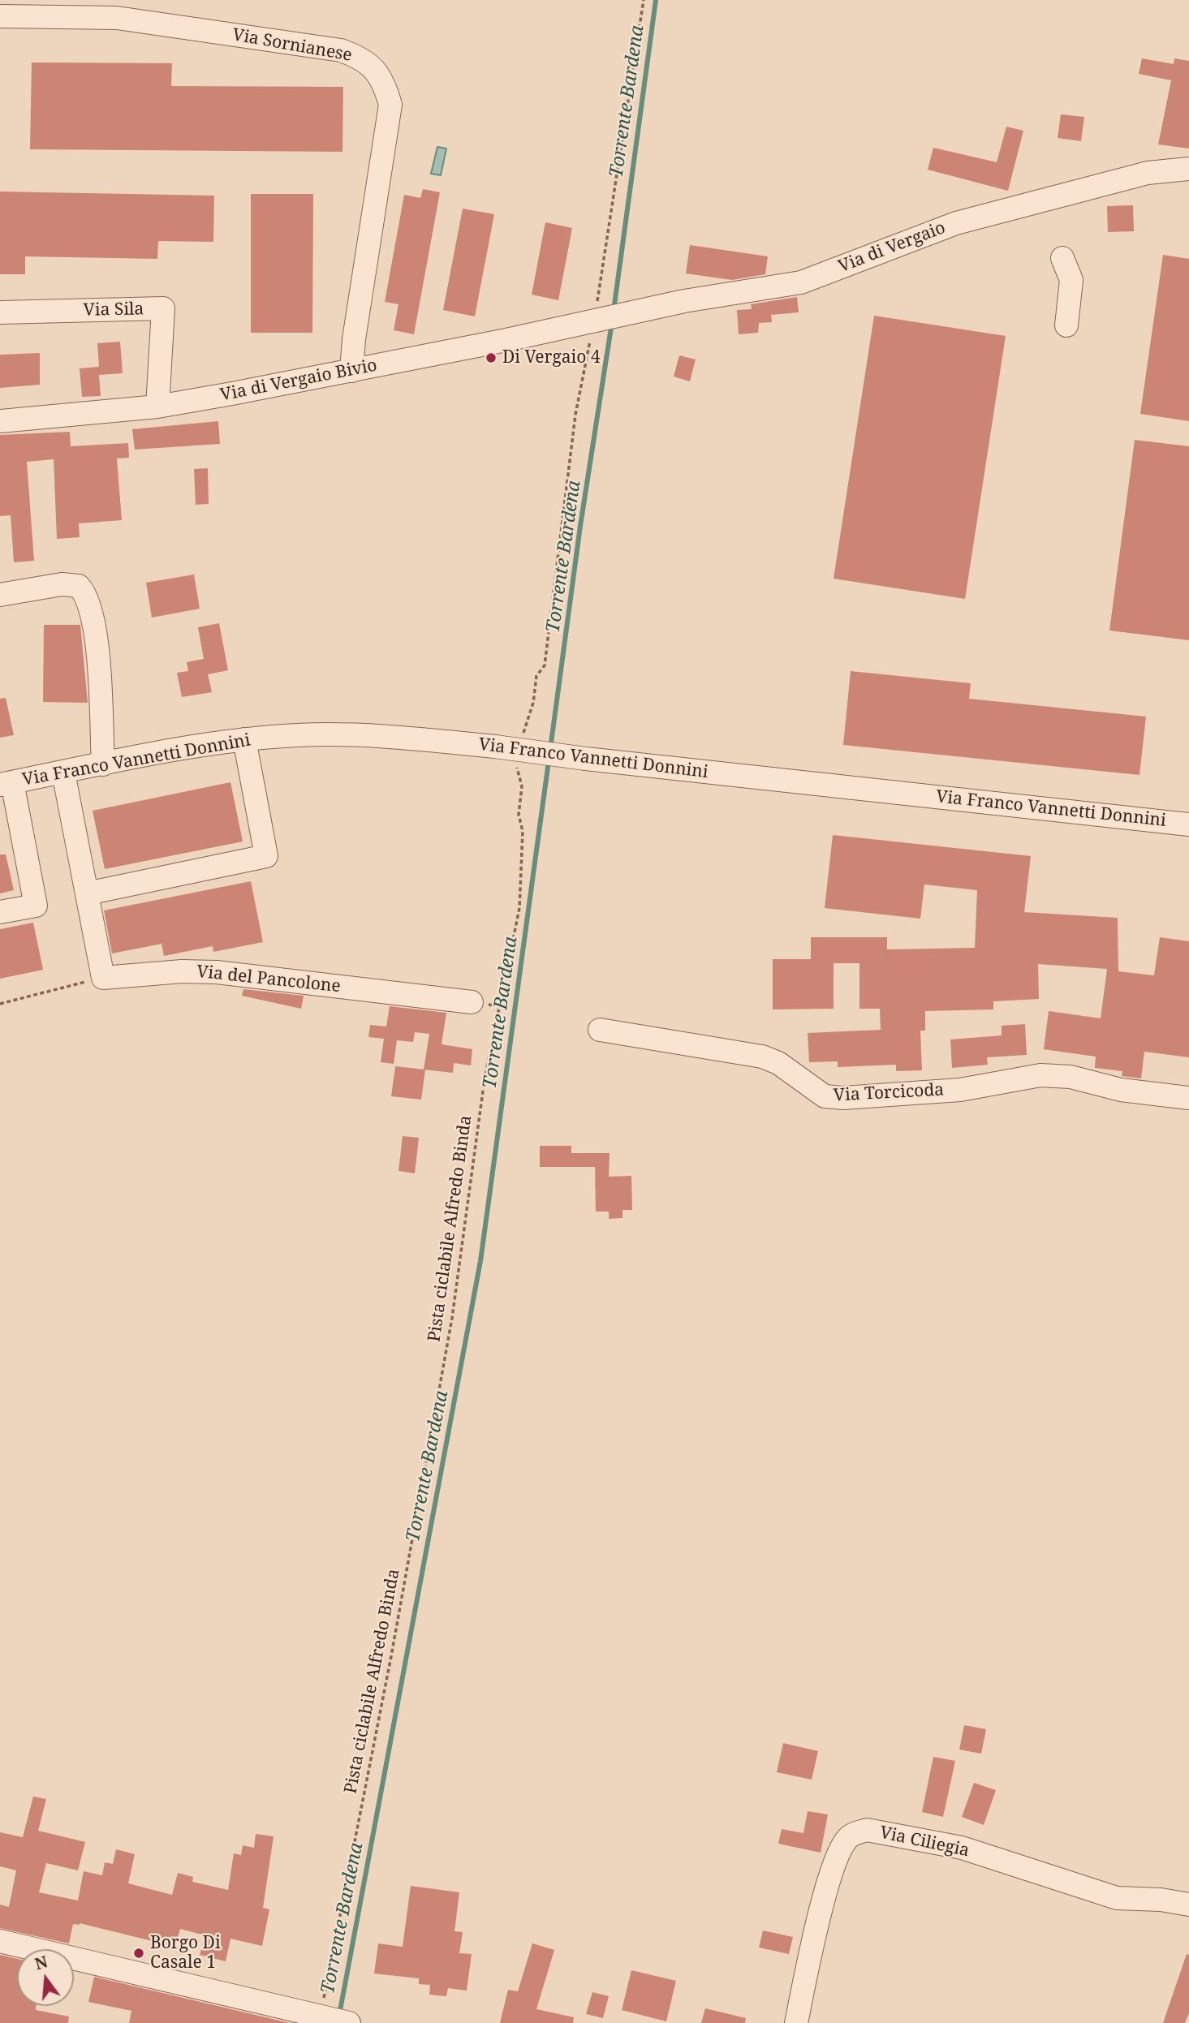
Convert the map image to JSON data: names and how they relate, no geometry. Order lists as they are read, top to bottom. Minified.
{"streets":{"street":["Via Sornianese","Via di Vergaio","Via Sila","Via di Vergaio Bivio","Via Franco Vannetti Donnini","Via del Pancolone","Via Torcicoda","Via Ciliegia"],"path":["Pista ciclabile Alfredo Binda"]},"crossings":[["Via Sornianese","Via di Vergaio Bivio"],["Via di Vergaio","Via di Vergaio Bivio"],["Via Sila","Via di Vergaio Bivio"]],"water":["Torrente Bardena"],"places":["Di Vergaio 4","Borgo Di Casale 1"],"north":"top"}
